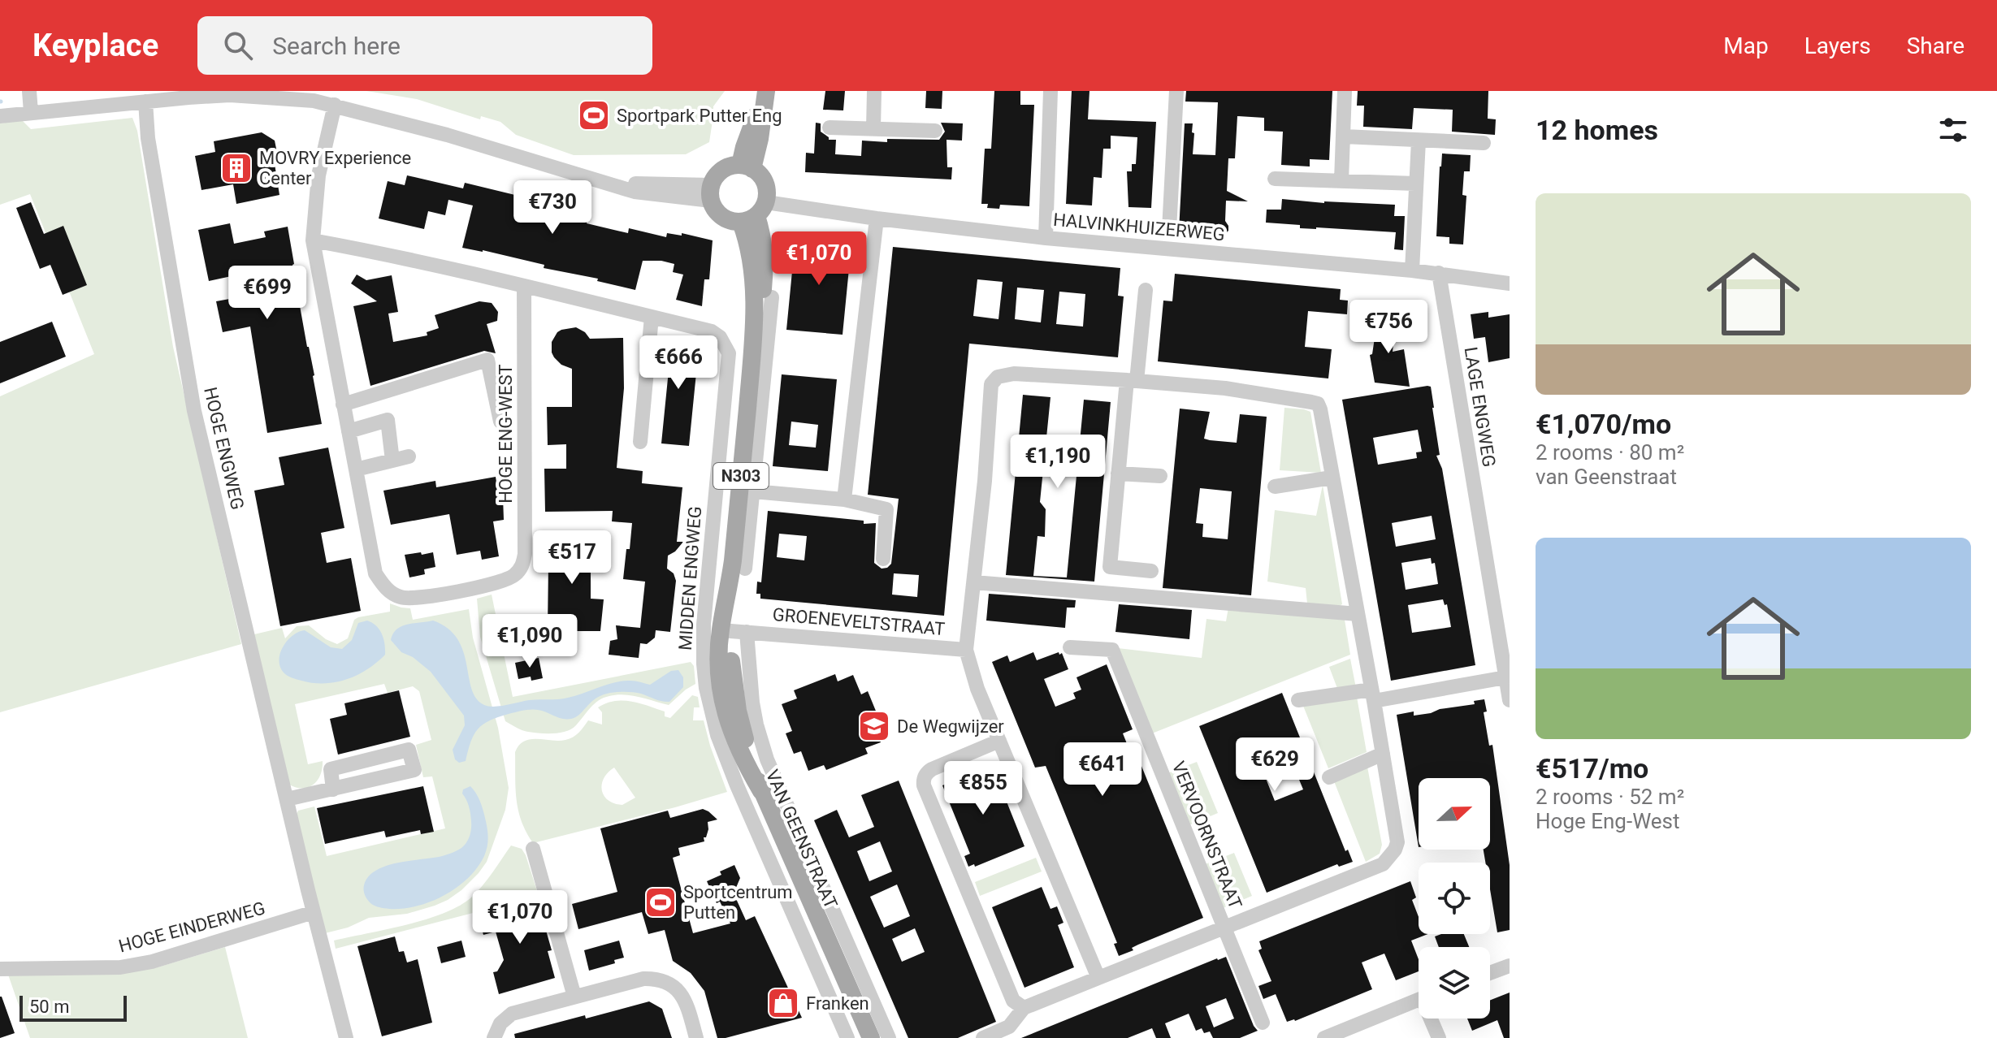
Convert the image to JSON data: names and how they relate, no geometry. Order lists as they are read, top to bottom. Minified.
{"streets":{"main road":["N303","VAN GEENSTRAAT"],"street":["HALVINKHUIZERWEG","LAGE ENGWEG","HOGE ENG-WEST","HOGE ENGWEG","MIDDEN ENGWEG","GROENEVELTSTRAAT","VERVOORNSTRAAT","HOGE EINDERWEG"]},"crossings":[["HALVINKHUIZERWEG","LAGE ENGWEG"],["HALVINKHUIZERWEG","N303"],["HALVINKHUIZERWEG","VAN GEENSTRAAT"],["HOGE ENG-WEST","MIDDEN ENGWEG"],["HOGE ENGWEG","HOGE EINDERWEG"],["N303","VAN GEENSTRAAT"],["GROENEVELTSTRAAT","VERVOORNSTRAAT"],["GROENEVELTSTRAAT","VAN GEENSTRAAT"]],"places":{"sports":["Sportpark Putter Eng","Sportcentrum Putten"],"building":["MOVRY Experience Center"],"school or university":["De Wegwijzer"],"shop":["Franken"]},"scale_bar":"50 m","north":"right","page":{"header":"Keyplace","search":"Search here","nav":["Map","Layers","Share"],"heading":"12 homes","list":[{"name":"€1,070/mo","note":"2 rooms · 80 m² · van Geenstraat"},{"name":"€517/mo","note":"2 rooms · 52 m² · Hoge Eng-West"}],"price":["€730","€1,070","€699","€756","€666","€1,190","€517","€1,090","€629","€641","€855","€1,070"],"scale":"50 m"}}
